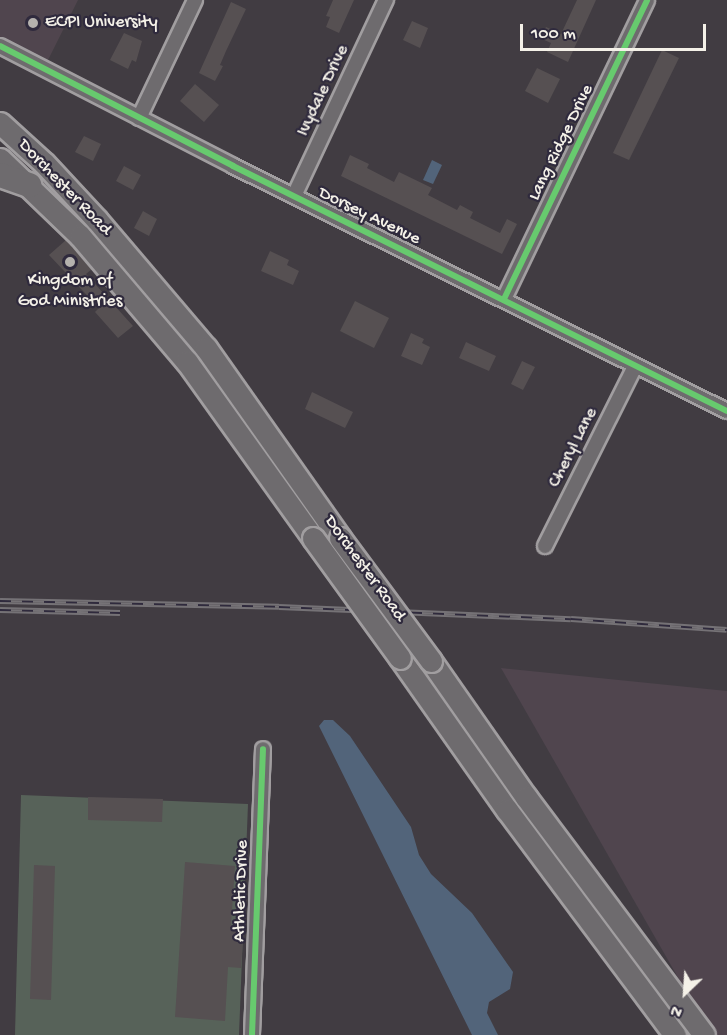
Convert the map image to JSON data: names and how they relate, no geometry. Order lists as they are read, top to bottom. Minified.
{"streets":{"main road":["Dorchester Road"],"street":["Ivydale Drive","Lang Ridge Drive","Dorsey Avenue","Cheryl Lane","Athletic Drive"]},"crossings":[["Ivydale Drive","Dorsey Avenue"],["Lang Ridge Drive","Dorsey Avenue"],["Dorsey Avenue","Cheryl Lane"]],"places":["ECPI University","Kingdom of God Ministries"],"scale_bar":"100 m","north":"bottom left"}
